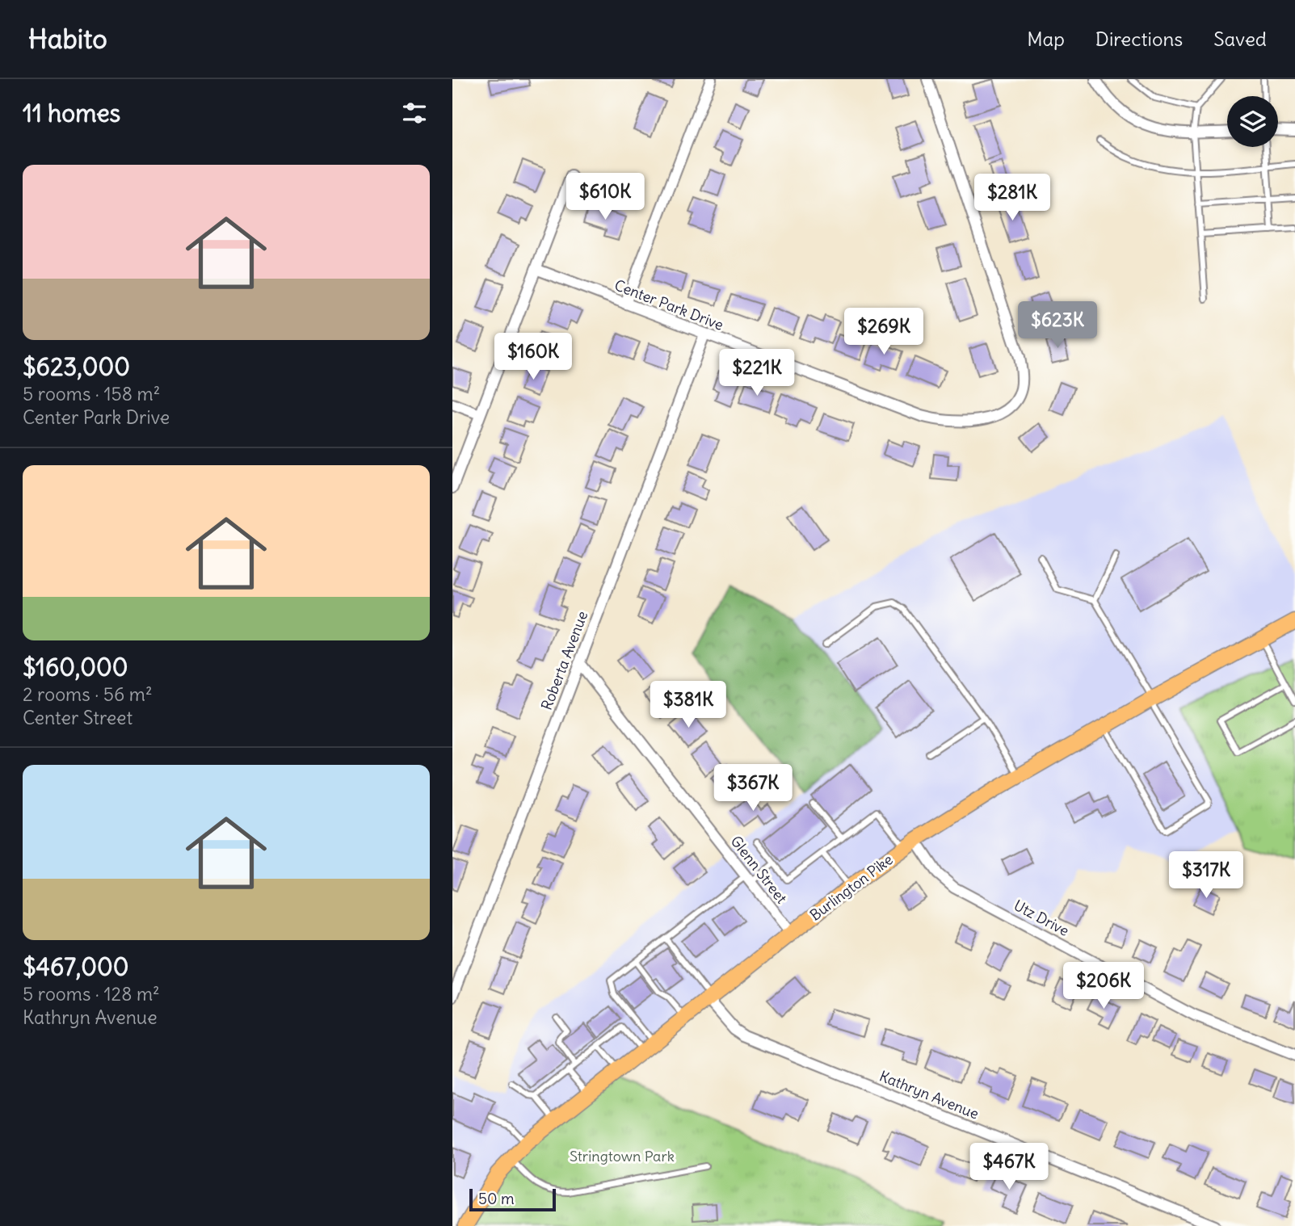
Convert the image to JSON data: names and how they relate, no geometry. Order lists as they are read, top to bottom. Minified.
{"streets":{"main road":["Burlington Pike"],"street":["Center Park Drive","Roberta Avenue","Glenn Street","Utz Drive","Kathryn Avenue"]},"crossings":[["Center Park Drive","Roberta Avenue"],["Roberta Avenue","Glenn Street"],["Glenn Street","Burlington Pike"],["Burlington Pike","Utz Drive"],["Burlington Pike","Kathryn Avenue"]],"parks":["Stringtown Park"],"scale_bar":"50 m","page":{"header":"Habito","nav":["Map","Directions","Saved"],"heading":"11 homes","list":[{"name":"$623,000","note":"5 rooms · 158 m² · Center Park Drive"},{"name":"$160,000","note":"2 rooms · 56 m² · Center Street"},{"name":"$467,000","note":"5 rooms · 128 m² · Kathryn Avenue"}],"price":["$610K","$281K","$623K","$269K","$160K","$221K","$381K","$367K","$317K","$206K","$467K"],"scale":"50 m"}}
